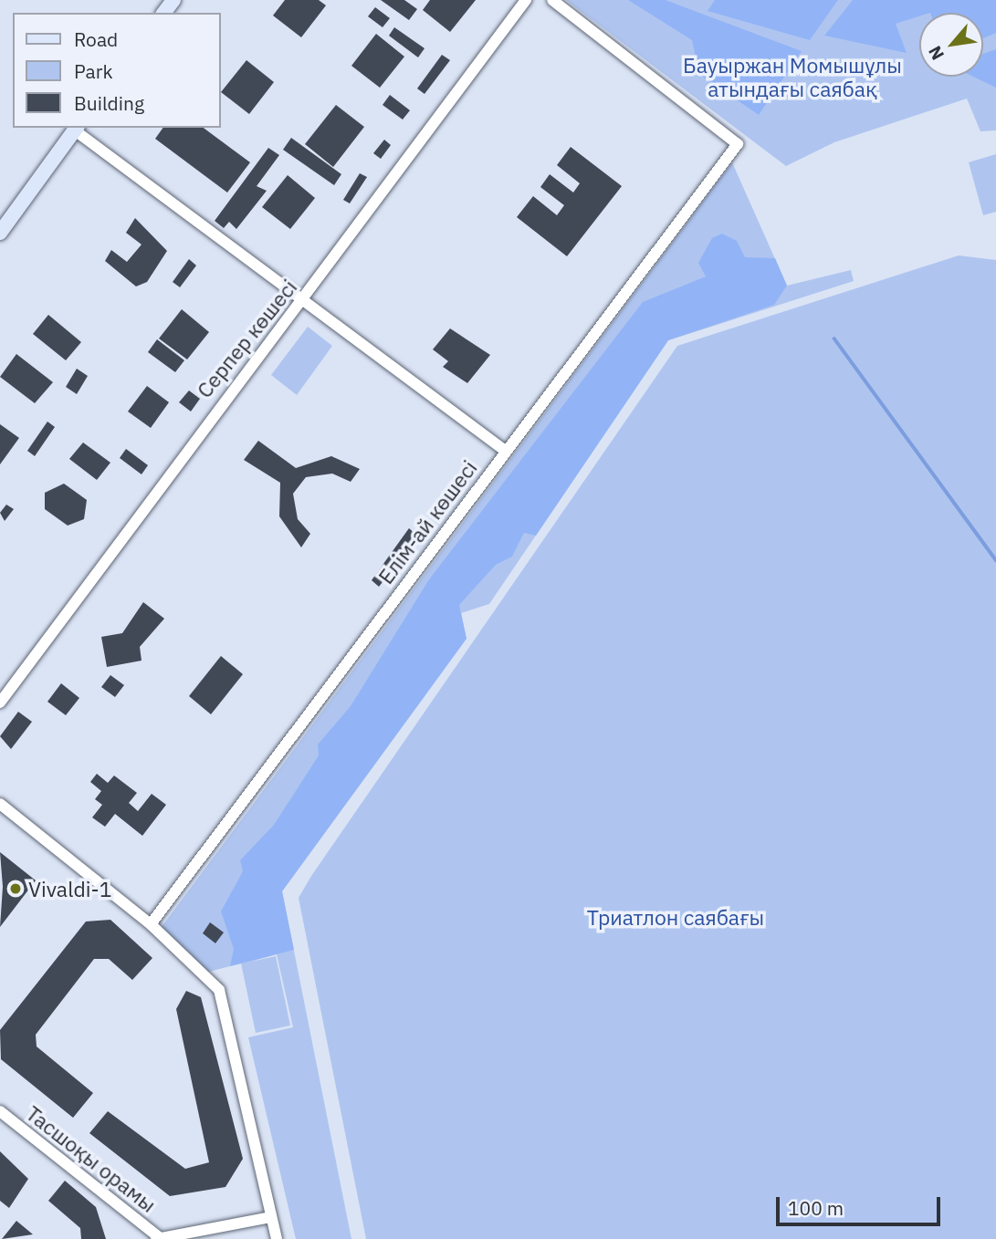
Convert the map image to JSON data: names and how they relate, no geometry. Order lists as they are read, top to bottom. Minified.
{"streets":{"street":["Серпер көшесі","Елім-ай көшесі","Тасшоқы орамы"]},"parks":["Бауыржан Момышұлы атындағы саябақ","Триатлон саябағы"],"places":["Vivaldi-1"],"legend":["Road","Park","Building"],"scale_bar":"100 m","north":"bottom left"}
